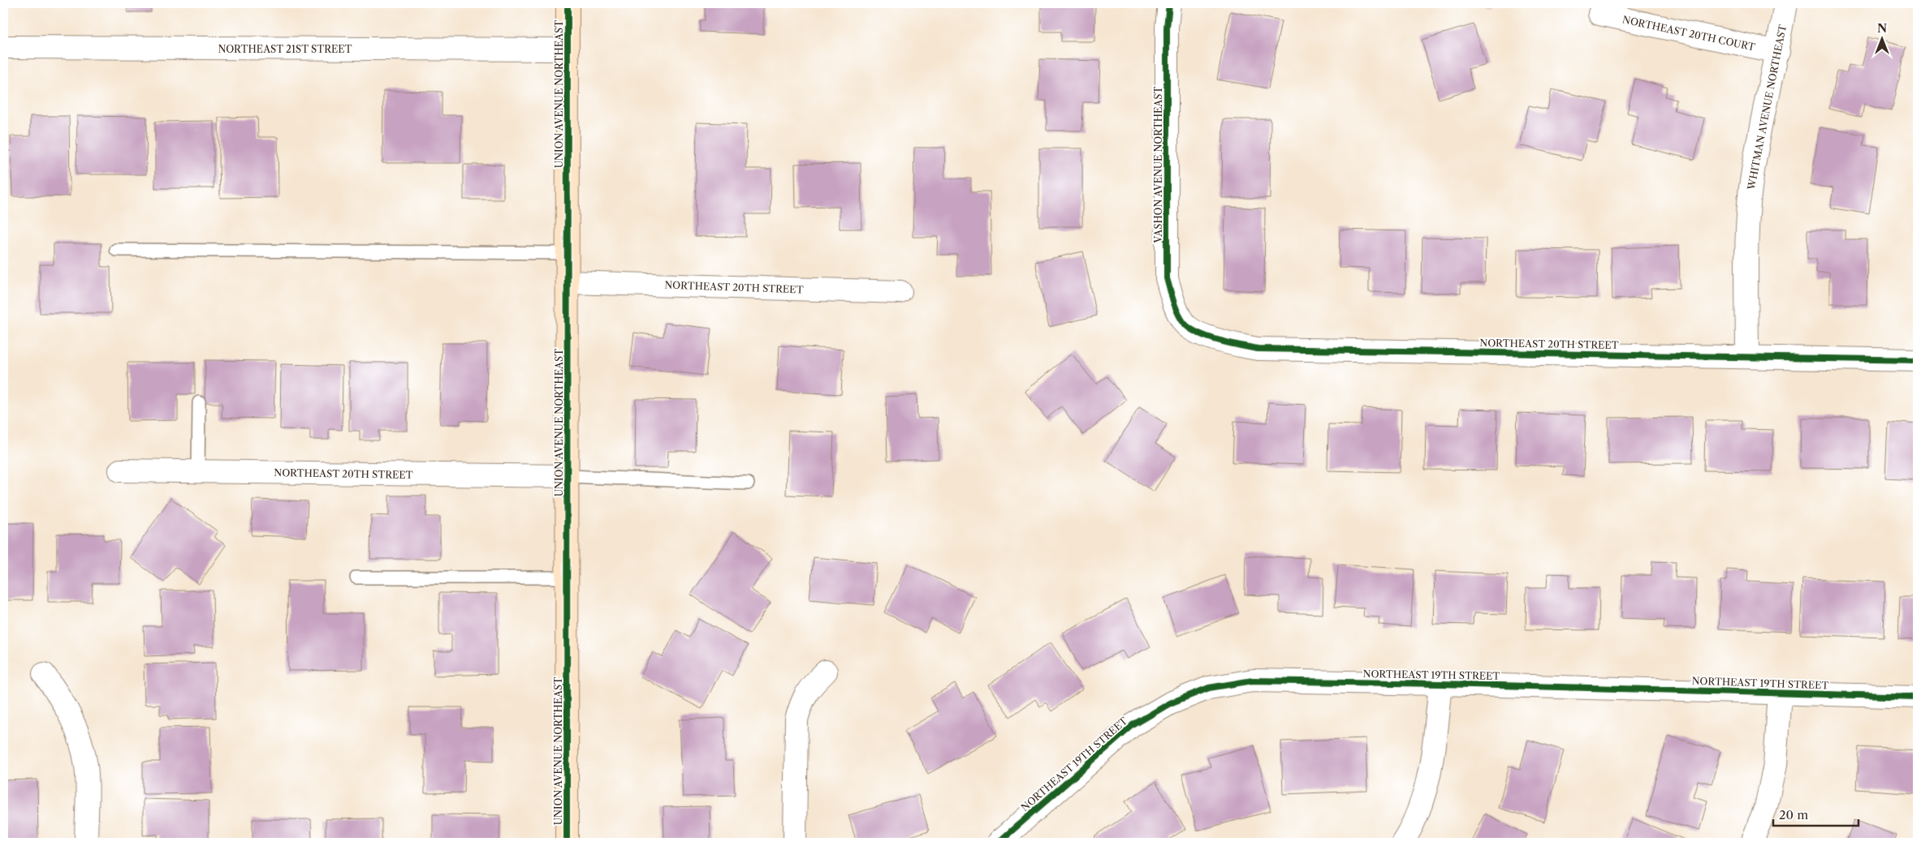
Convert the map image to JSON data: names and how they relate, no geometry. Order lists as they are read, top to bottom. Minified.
{"streets":{"street":["NORTHEAST 20TH COURT","NORTHEAST 21ST STREET","UNION AVENUE NORTHEAST","WHITMAN AVENUE NORTHEAST","VASHON AVENUE NORTHEAST","NORTHEAST 20TH STREET","NORTHEAST 19TH STREET"]},"crossings":[["NORTHEAST 20TH COURT","WHITMAN AVENUE NORTHEAST"],["NORTHEAST 21ST STREET","UNION AVENUE NORTHEAST"],["UNION AVENUE NORTHEAST","NORTHEAST 20TH STREET"],["WHITMAN AVENUE NORTHEAST","NORTHEAST 20TH STREET"],["VASHON AVENUE NORTHEAST","NORTHEAST 20TH STREET"]],"scale_bar":"20 m","north":"top"}
